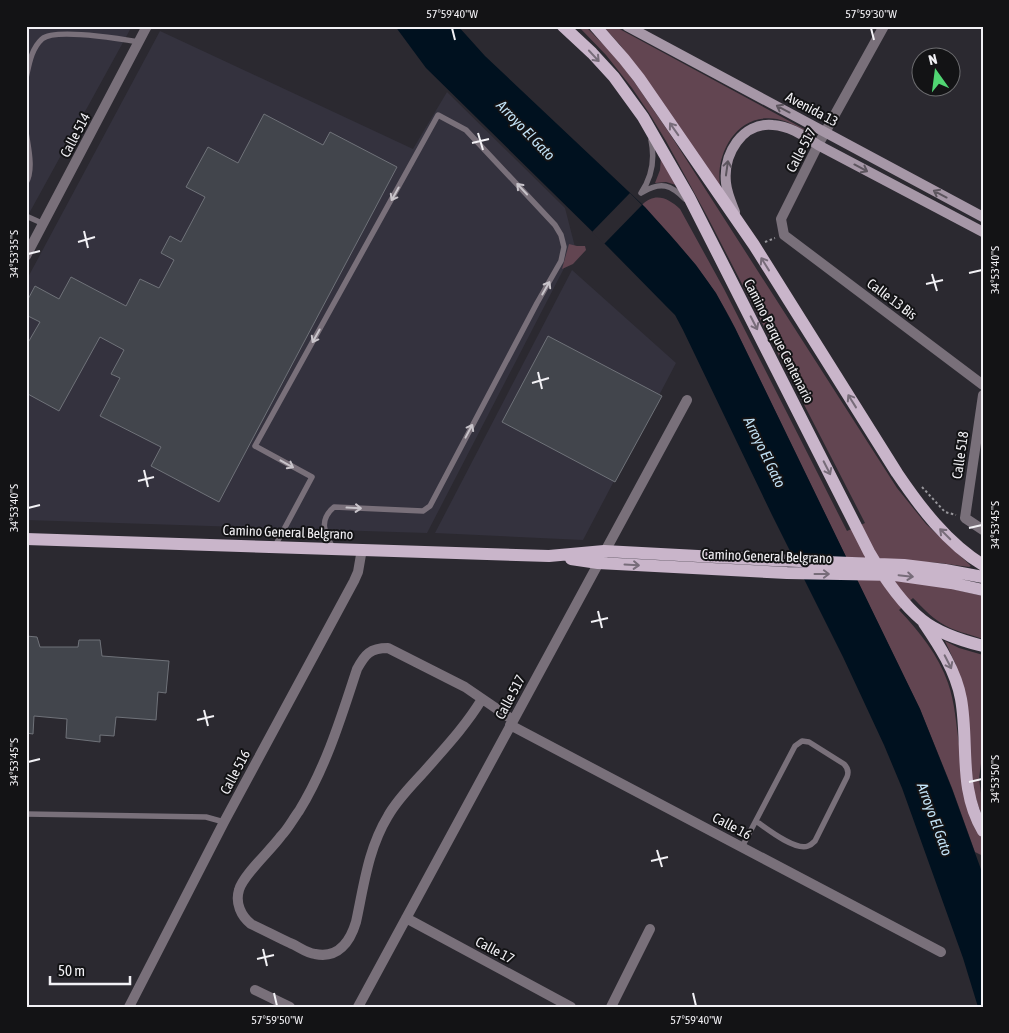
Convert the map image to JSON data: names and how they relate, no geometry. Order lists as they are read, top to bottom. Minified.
{"streets":{"main road":["Avenida 13","Camino Parque Centenario","Camino General Belgrano"],"street":["Calle 514","Calle 517","Calle 13 Bis","Calle 518","Calle 516","Calle 16","Calle 17"]},"crossings":[["Avenida 13","Calle 517"],["Avenida 13","Camino Parque Centenario"],["Calle 517","Calle 13 Bis"],["Calle 517","Camino General Belgrano"],["Calle 517","Calle 16"],["Calle 517","Calle 17"],["Camino General Belgrano","Calle 516"]],"water":["Arroyo El Gato"],"scale_bar":"50 m","north":"top","coordinates":["57°59'40\"W","57°59'30\"W","34°53'35\"S","34°53'40\"S","34°53'45\"S","34°53'50\"S","57°59'50\"W"]}
